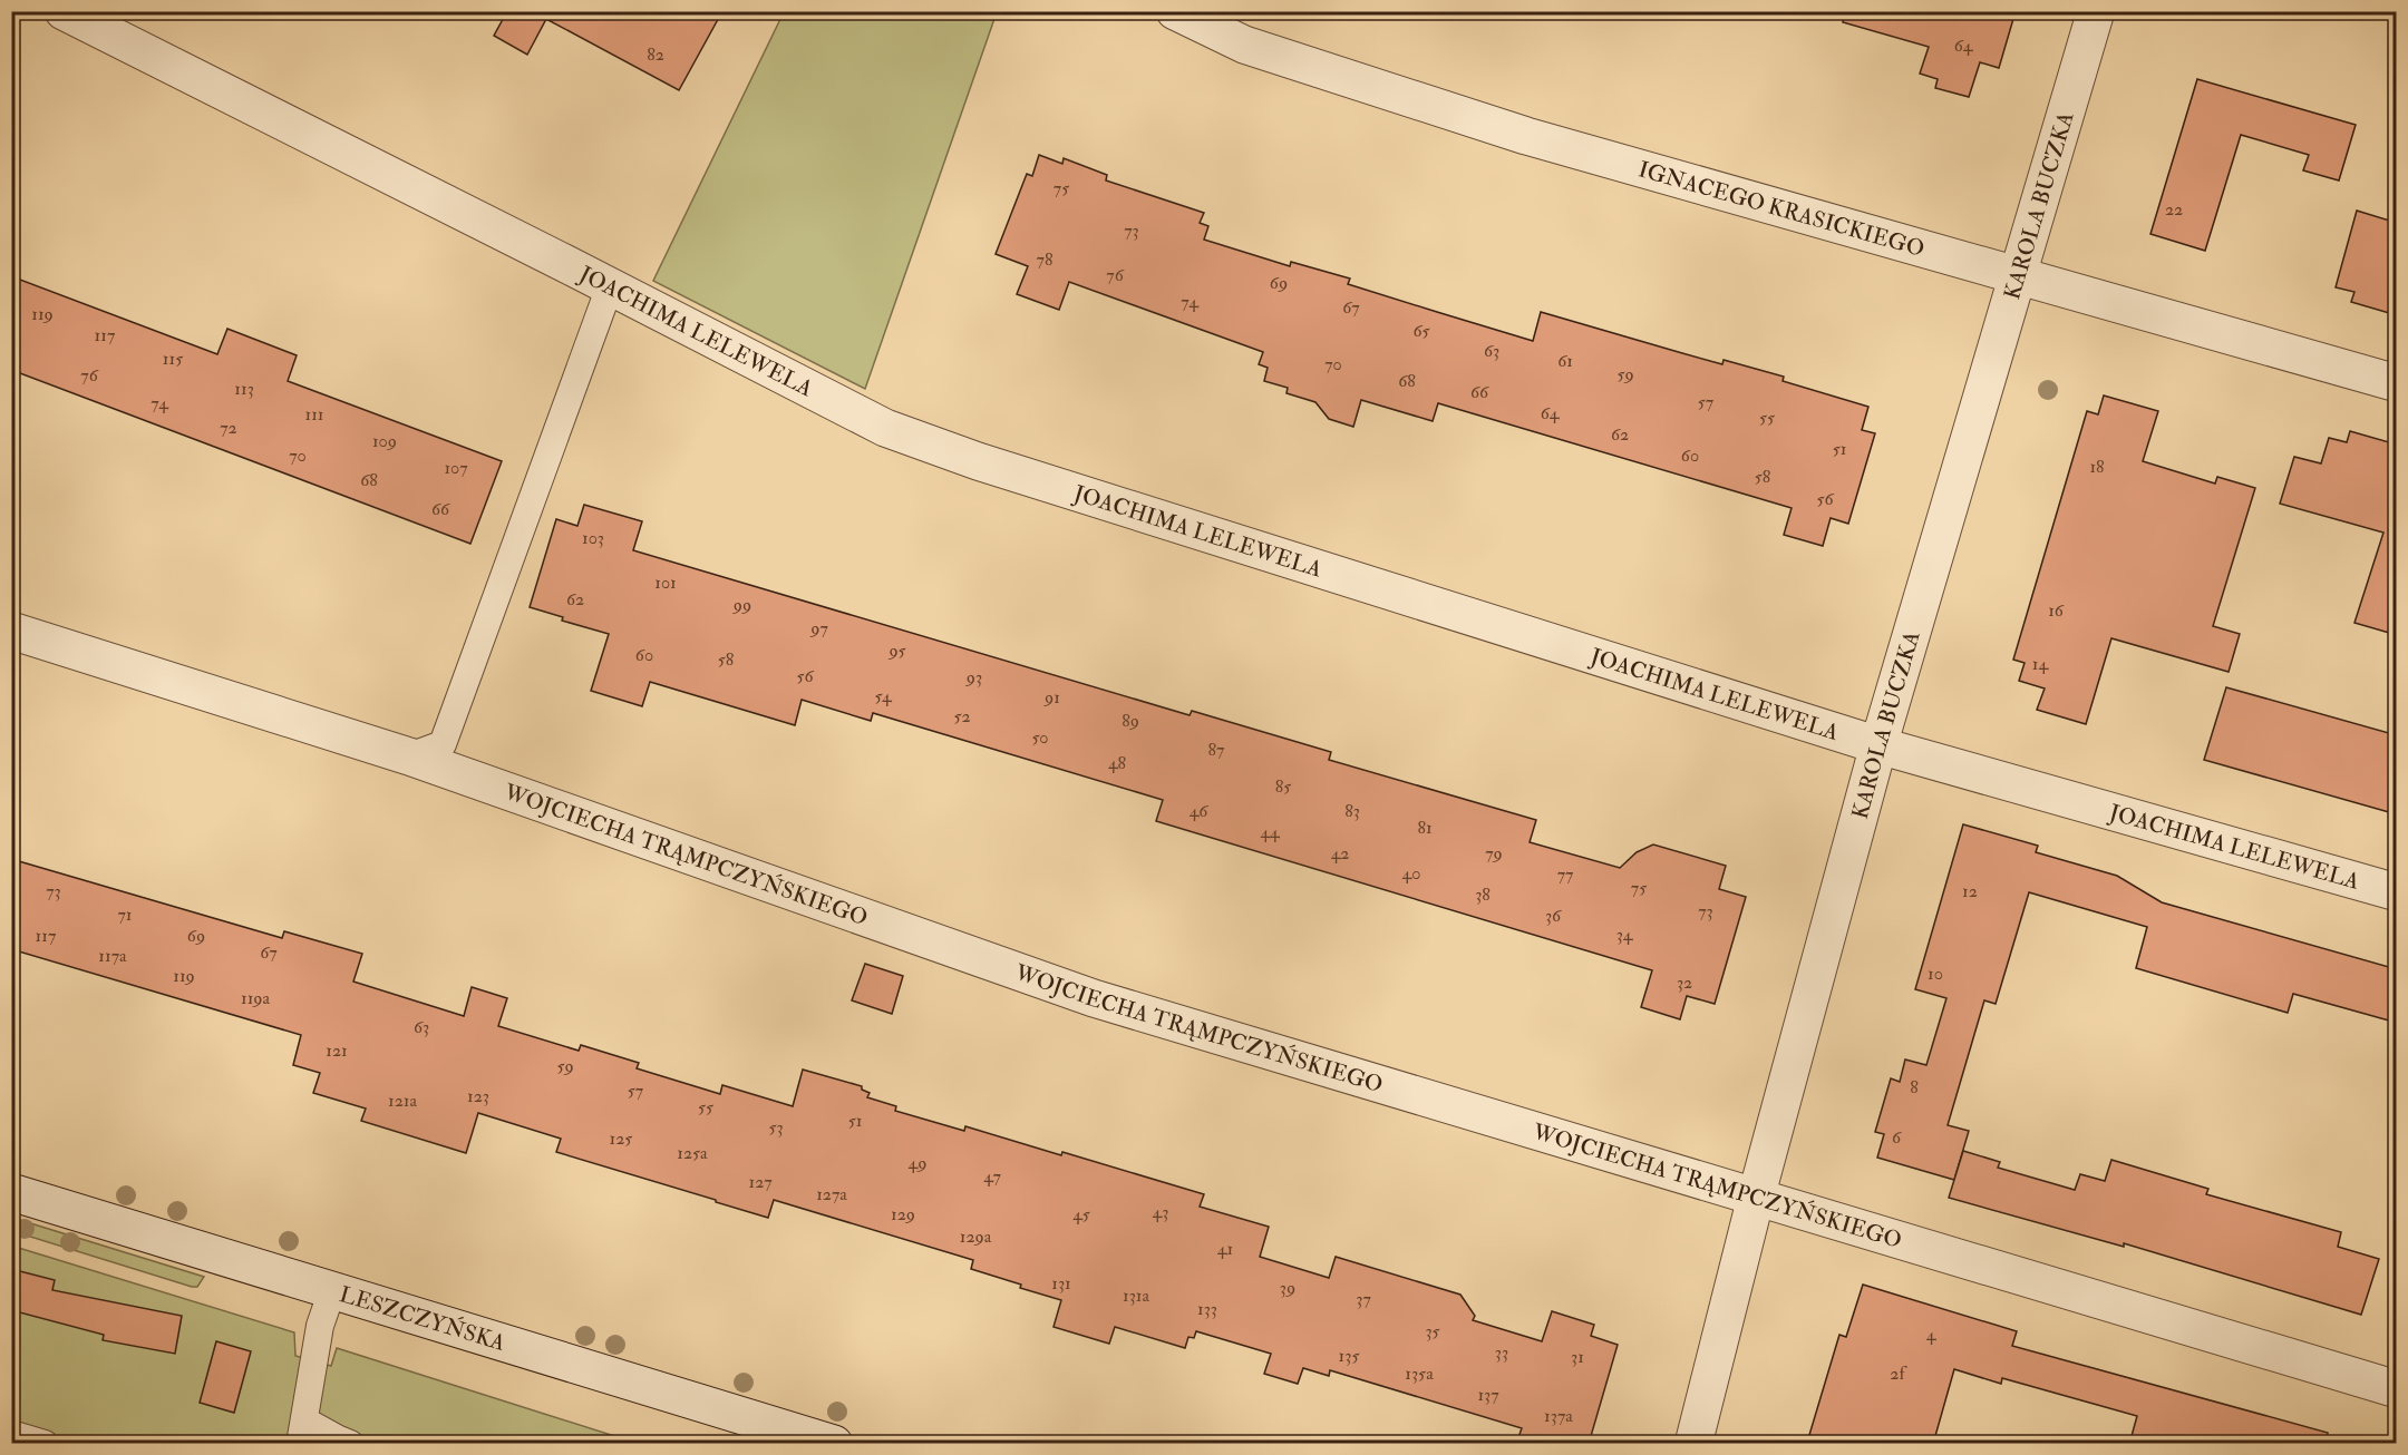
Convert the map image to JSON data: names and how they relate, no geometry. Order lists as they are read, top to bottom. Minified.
{"streets":{"street":["KAROLA BUCZKA","IGNACEGO KRASICKIEGO","JOACHIMA LELEWELA","WOJCIECHA TRĄMPCZYŃSKIEGO","LESZCZYŃSKA"]},"crossings":[["KAROLA BUCZKA","IGNACEGO KRASICKIEGO"],["KAROLA BUCZKA","JOACHIMA LELEWELA"],["KAROLA BUCZKA","WOJCIECHA TRĄMPCZYŃSKIEGO"]],"house_numbers":["64","82","75","22","73","78","76","69","74","67","119","65","117","63","115","61","70","59","76","68","113","66","57","74","64","111","55","72","62","109","51","70","60","18","107","58","68","56","66","103","101","62","99","16","97","95","60","58","14","56","93","54","91","52","89","50","87","48","85","46","83","81","44","42","79","40","77","75","73","12","38","73","71","36","34","117","69","67","117a","10","119","32","119a","63","121","59","8","57","123","121a","55","51","53","6","125","125a","49","47","127","127a","43","129","45","129a","41","131","39","131a","37","133","35","4","33","135","31","135a","2f","137","137a"]}
